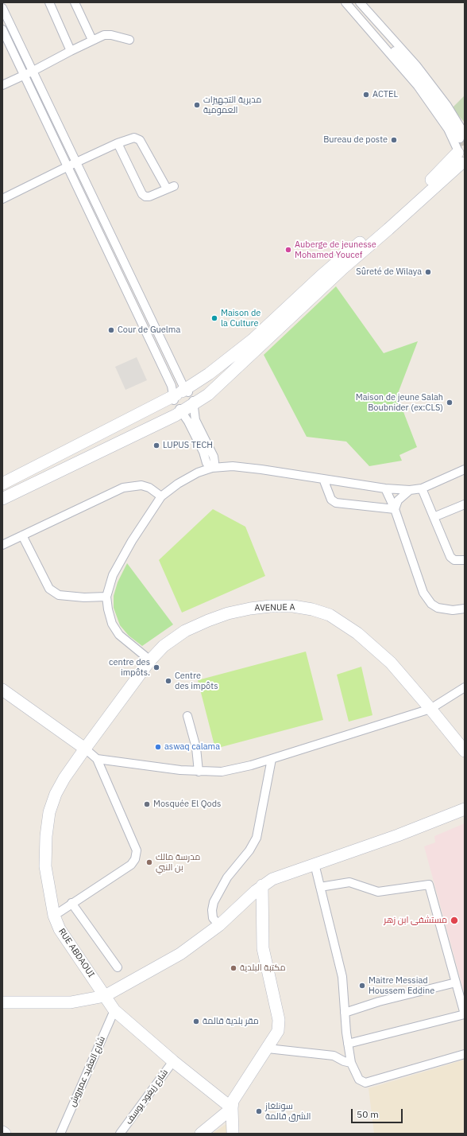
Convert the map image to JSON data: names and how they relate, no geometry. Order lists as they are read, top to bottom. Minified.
{"streets":{"street":["AVENUE A","RUE ABDAOUI","شارع العقيد عميروش","شارع زيغود يوسف"]},"crossings":[["AVENUE A","RUE ABDAOUI"],["RUE ABDAOUI","شارع العقيد عميروش"],["RUE ABDAOUI","شارع زيغود يوسف"]],"places":["ACTEL","مديرية التجهيزات العمومية","Bureau de poste","Auberge de jeunesse Mohamed Youcef","Sûreté de Wilaya","Maison de la Culture","Cour de Guelma","Maison de jeune Salah Boubnider (ex:CLS)","LUPUS TECH","centre des impôts.","Centre des impôts","aswaq calama","Mosquée El Qods","مدرسة مالك بن النبي","مستشفى ابن زهر","مكتبة البلدية","Maitre Messiad Houssem Eddine","مقر بلدية قالمة","سونلغاز الشرق قالمة"],"scale_bar":"50 m"}
